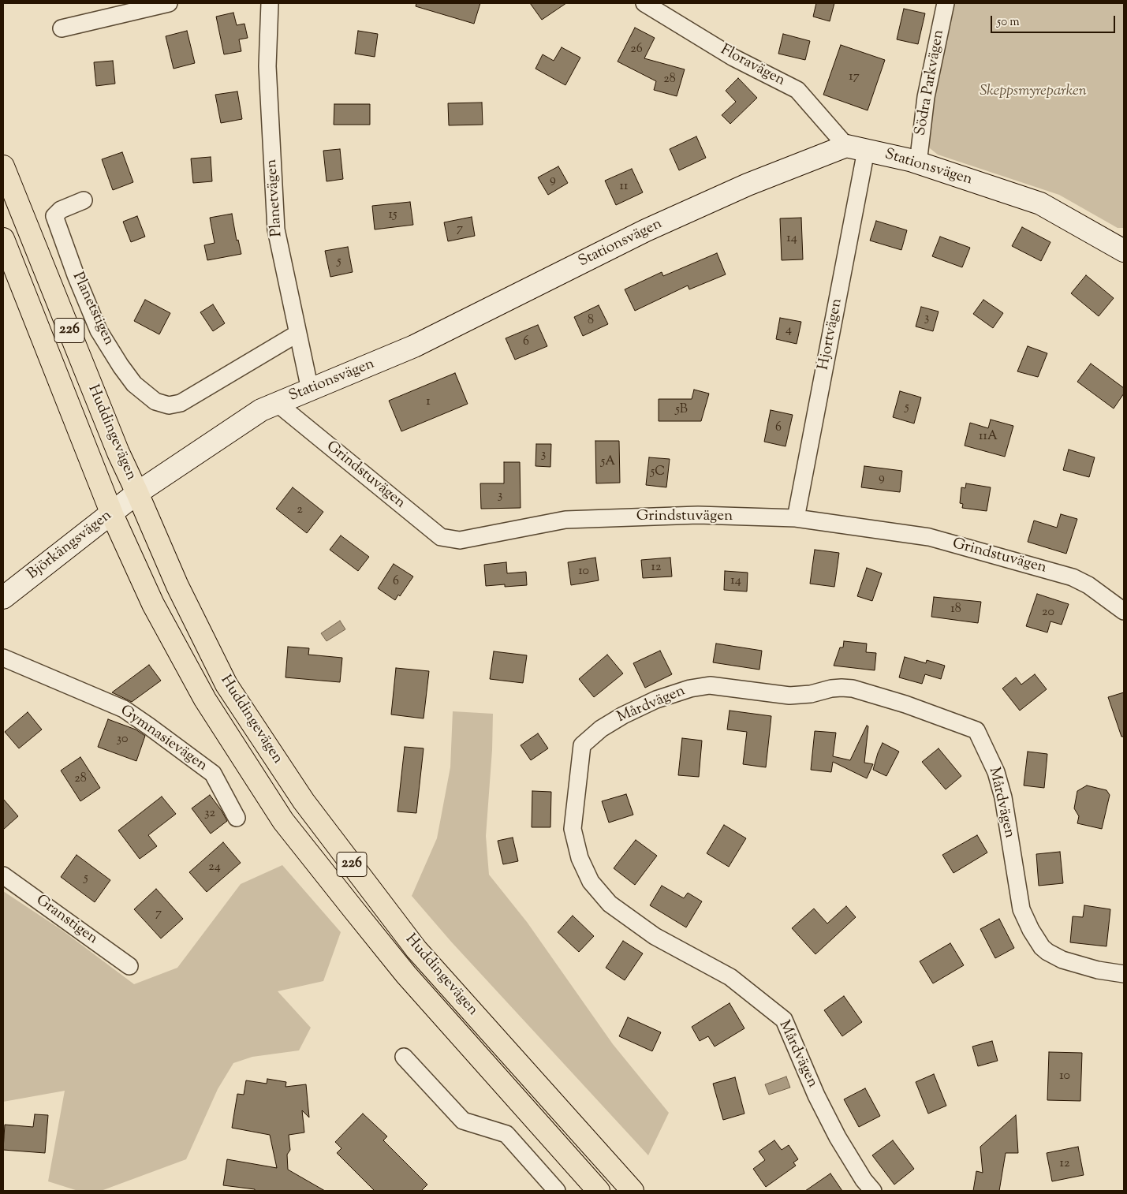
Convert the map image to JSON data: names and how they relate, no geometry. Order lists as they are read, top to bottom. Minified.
{"streets":{"main road":["226","Huddingevägen"],"street":["Floravägen","Södra Parkvägen","Stationsvägen","Planetvägen","Planetstigen","Hjortvägen","Grindstuvägen","Björkängsvägen","Mårdvägen","Gymnasievägen","Granstigen"]},"crossings":[["Floravägen","Stationsvägen"],["Floravägen","Hjortvägen"],["Södra Parkvägen","Stationsvägen"],["Stationsvägen","Planetvägen"],["Stationsvägen","Hjortvägen"],["Stationsvägen","Huddingevägen"],["Stationsvägen","Grindstuvägen"],["Stationsvägen","Björkängsvägen"],["Planetvägen","Planetstigen"],["Hjortvägen","Grindstuvägen"],["Huddingevägen","Björkängsvägen"]],"parks":["Skeppsmyreparken"],"house_numbers":["26","17","28","9","11","15","7","14","5","3","8","4","6","1","5","5B","6","11A","3","5A","5C","9","3","2","12","10","14","6","18","20","30","28","32","24","5","7","10","12"],"scale_bar":"50 m"}
